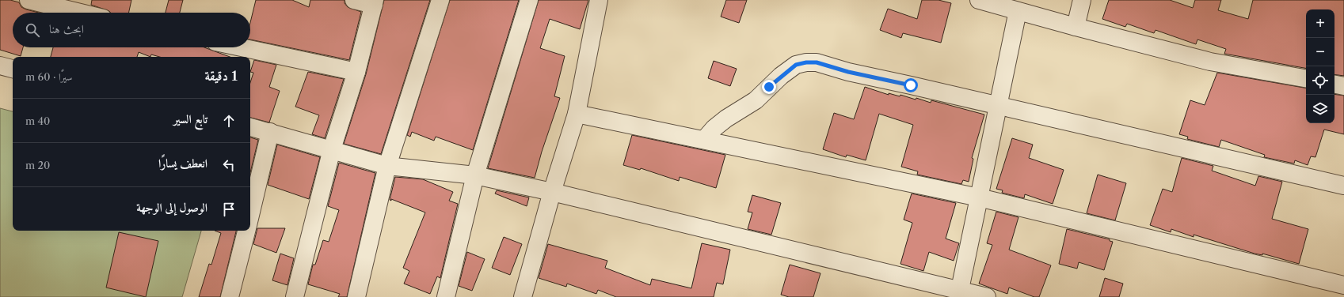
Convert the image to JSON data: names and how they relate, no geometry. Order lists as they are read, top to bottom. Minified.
{"page":{"map_buttons":["+","−"],"search":"ابحث هنا","heading":["1 دقيقة","سيرًا · 60 m"],"list":[["تابع السير","40 m"],["انعطف يسارًا","20 m"],"الوصول إلى الوجهة"]}}
